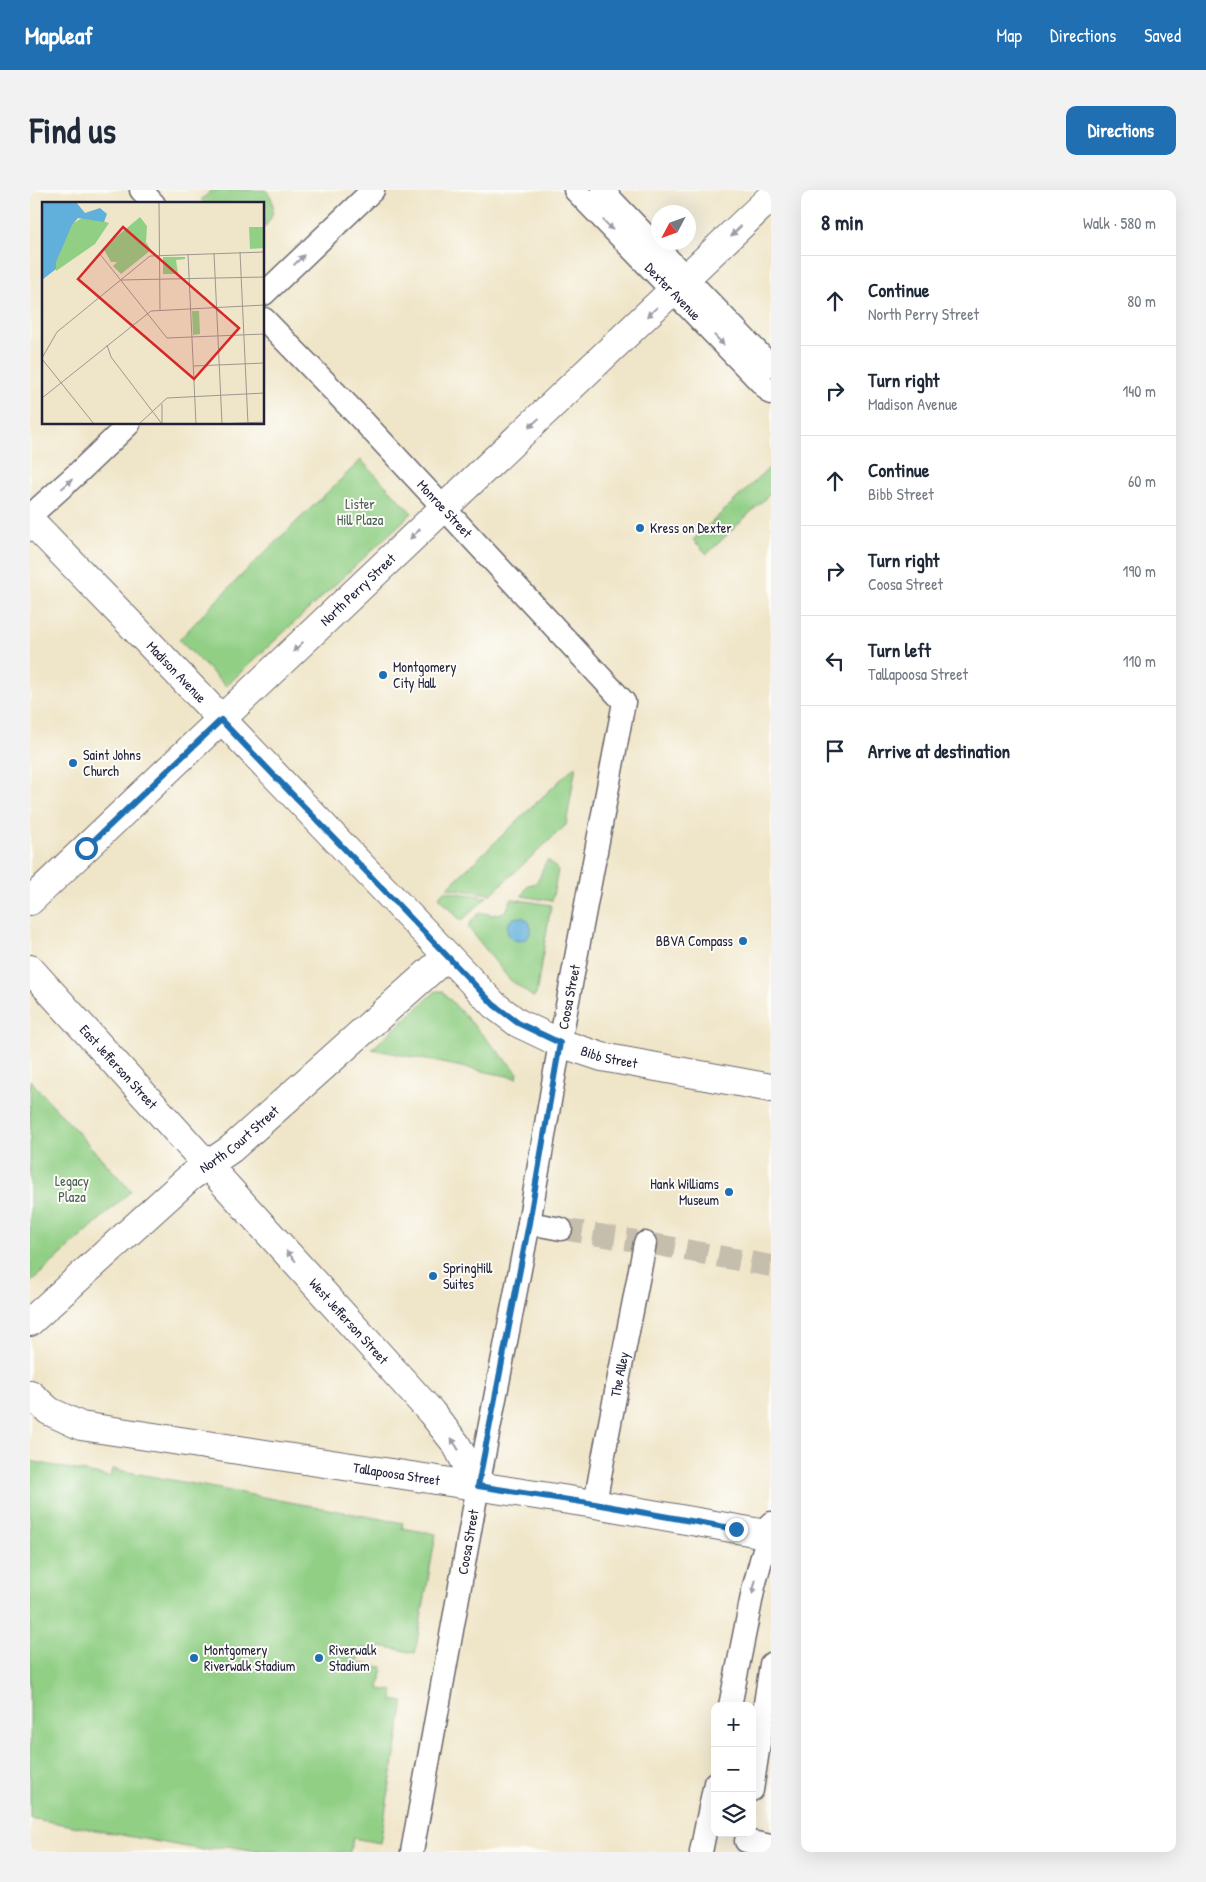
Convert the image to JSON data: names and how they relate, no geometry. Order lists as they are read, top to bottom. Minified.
{"streets":{"main road":["North Perry Street","Madison Avenue","Bibb Street","East Jefferson Street","North Court Street","West Jefferson Street","Tallapoosa Street"],"street":["Dexter Avenue","Monroe Street","Coosa Street","The Alley"]},"crossings":[["Dexter Avenue","North Perry Street"],["Monroe Street","North Perry Street"],["Monroe Street","Coosa Street"],["North Perry Street","Madison Avenue"],["Madison Avenue","Bibb Street"],["Madison Avenue","North Court Street"],["Coosa Street","Bibb Street"],["Coosa Street","West Jefferson Street"],["Coosa Street","Tallapoosa Street"],["Bibb Street","North Court Street"],["East Jefferson Street","North Court Street"],["East Jefferson Street","West Jefferson Street"],["North Court Street","West Jefferson Street"],["West Jefferson Street","Tallapoosa Street"],["The Alley","Tallapoosa Street"]],"one_way":["North Perry Street","West Jefferson Street"],"parks":["Lister Hill Plaza","Legacy Plaza"],"places":["Kress on Dexter","Montgomery City Hall","Saint Johns Church","BBVA Compass","Hank Williams Museum","SpringHill Suites","Montgomery Riverwalk Stadium","Riverwalk Stadium"],"north":"bottom left","page":{"header":"Mapleaf","nav":["Map","Directions","Saved"],"buttons":"Directions","title":"Find us","heading":["8 min","Walk · 580 m"],"list":[["Continue","North Perry Street","80 m"],["Turn right","Madison Avenue","140 m"],["Continue","Bibb Street","60 m"],["Turn right","Coosa Street","190 m"],["Turn left","Tallapoosa Street","110 m"],"Arrive at destination"],"map_buttons":["+","−"]}}
